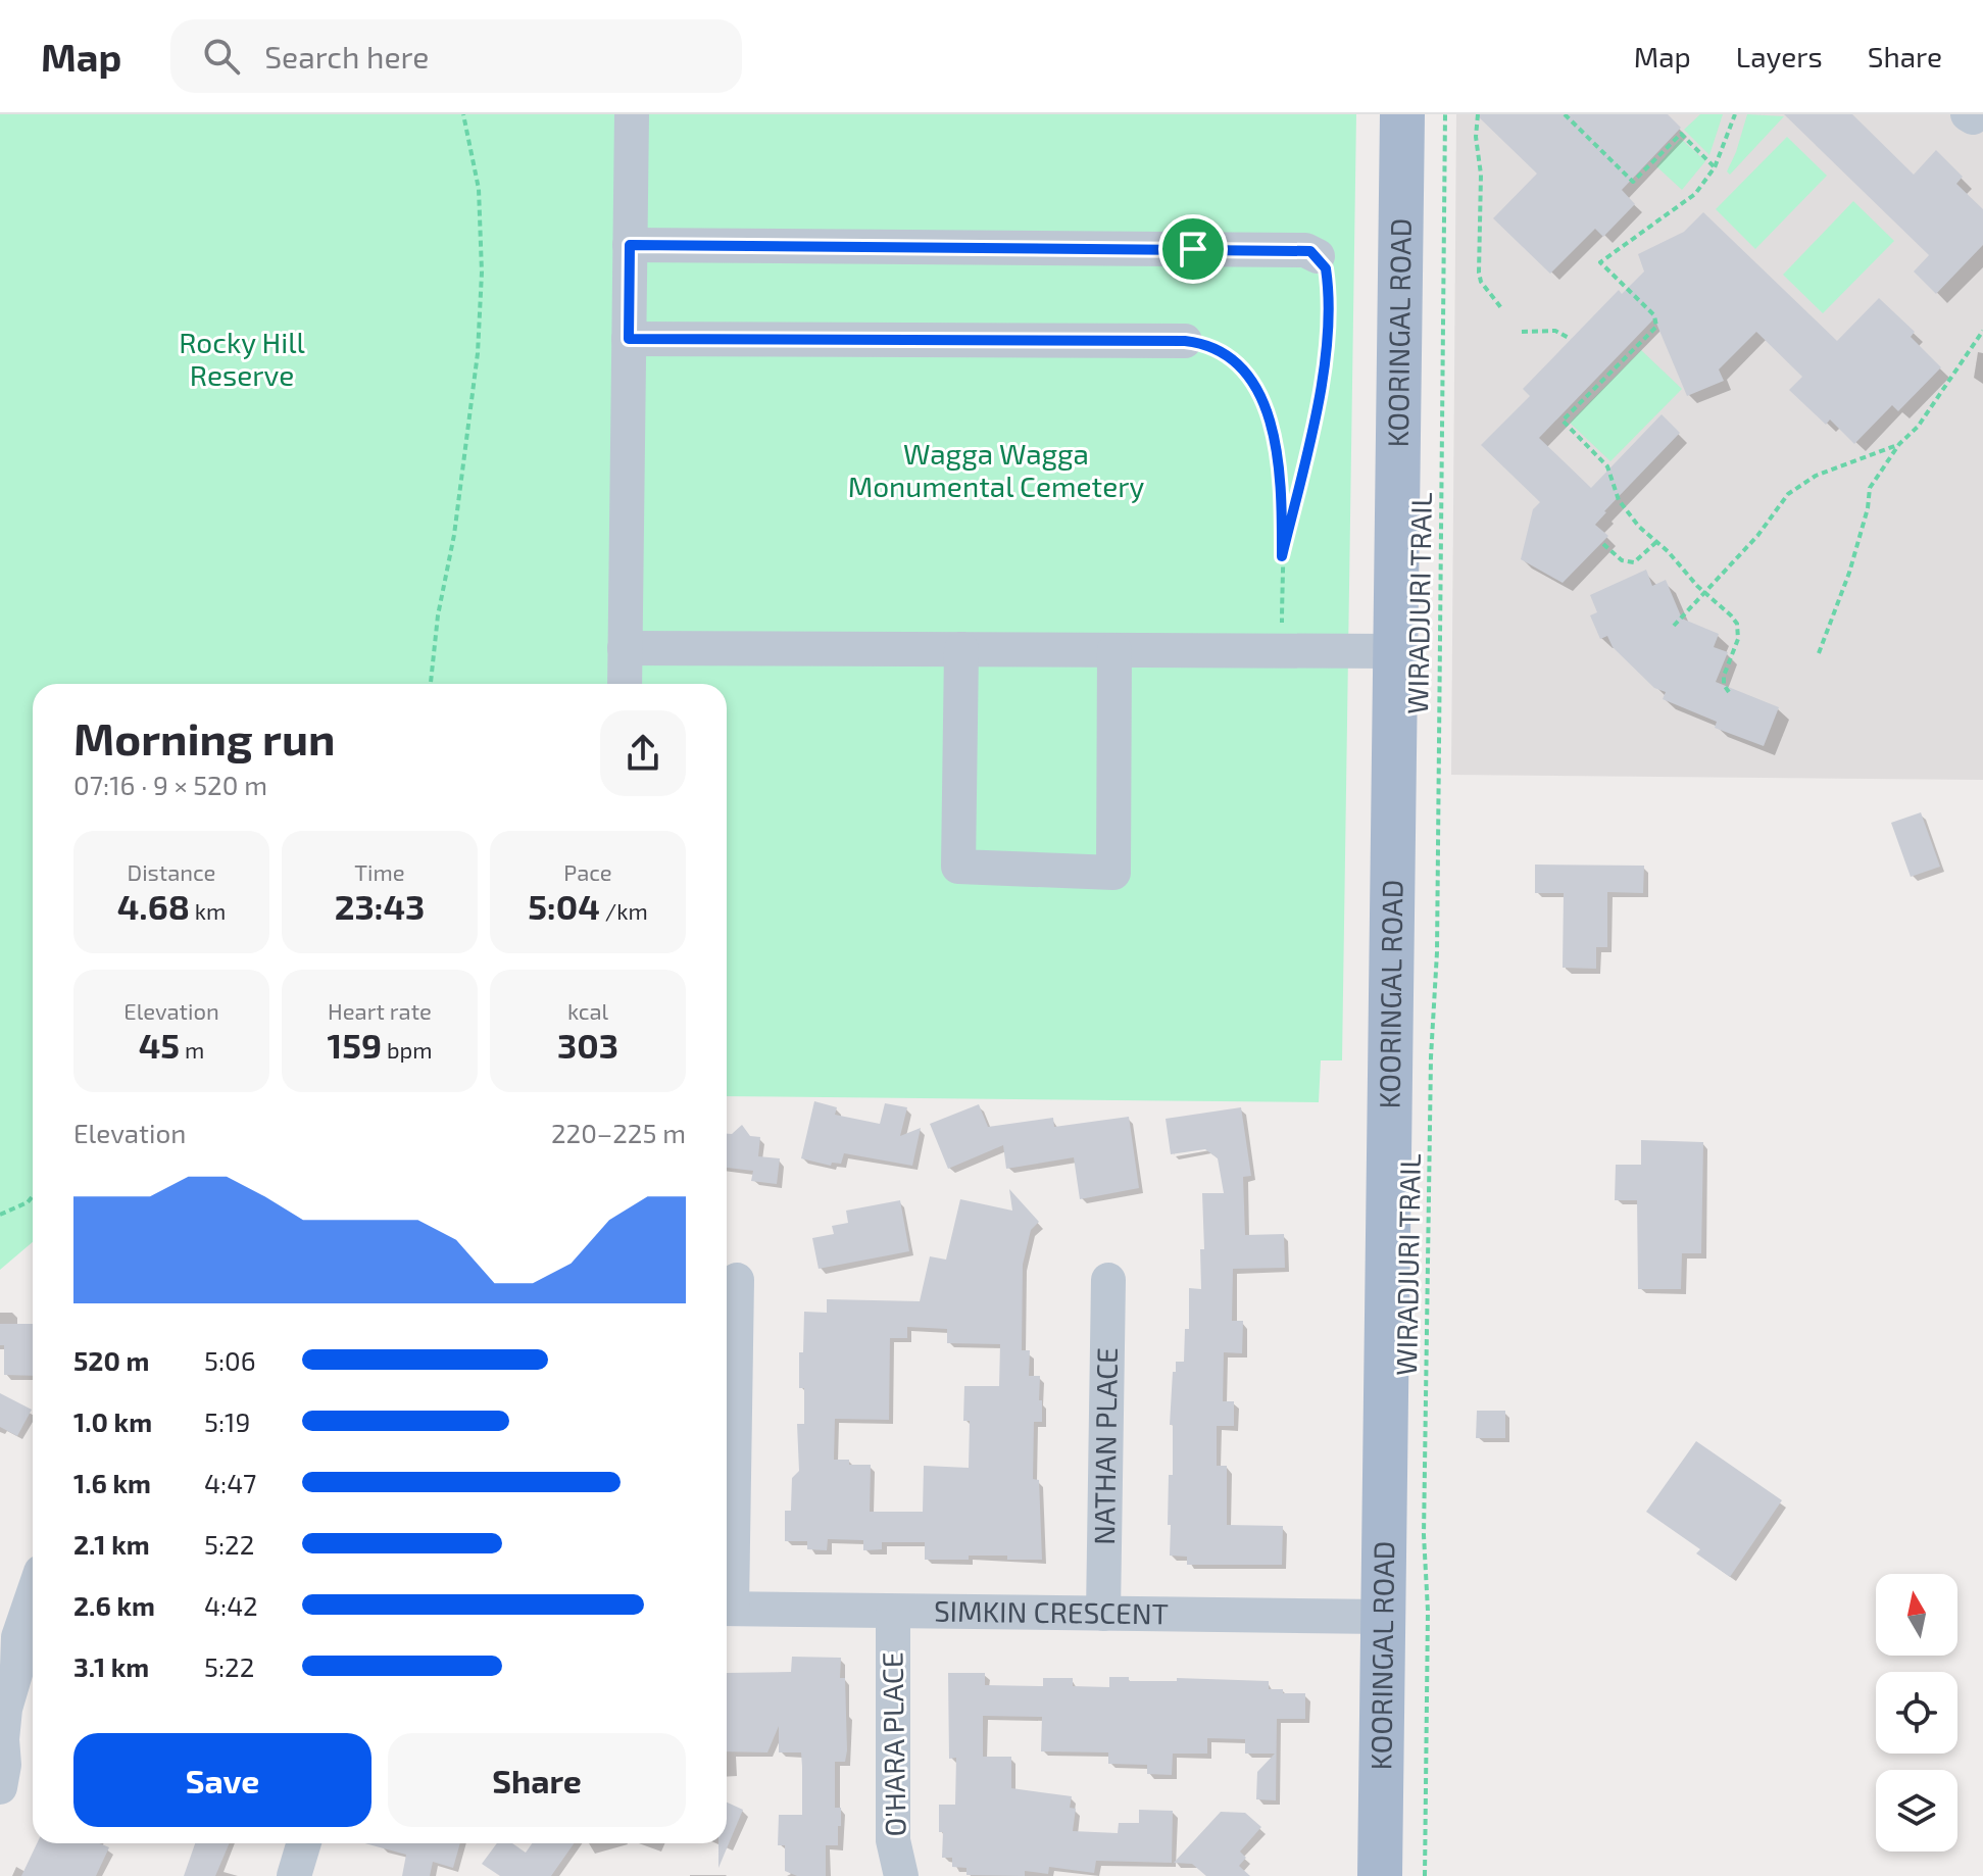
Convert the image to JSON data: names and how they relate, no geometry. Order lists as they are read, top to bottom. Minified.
{"streets":{"main road":["KOORINGAL ROAD"],"street":["NATHAN PLACE","SIMKIN CRESCENT","O'HARA PLACE"],"path":["WIRADJURI TRAIL"]},"crossings":[["KOORINGAL ROAD","SIMKIN CRESCENT"],["NATHAN PLACE","SIMKIN CRESCENT"],["SIMKIN CRESCENT","O'HARA PLACE"]],"parks":["Rocky Hill Reserve","Wagga Wagga Monumental Cemetery"],"north":"top","page":{"header":"Map","search":"Search here","nav":["Map","Layers","Share"],"heading":["Morning run","07:16 · 9 × 520 m"],"stats":[["Distance","4.68 km"],["Time","23:43"],["Pace","5:04 /km"],["Elevation","45 m"],["Heart rate","159 bpm"],["kcal","303"]],"chart":["Elevation","220–225 m"],"list":[{"name":"520 m","note":"5:06"},{"name":"1.0 km","note":"5:19"},{"name":"1.6 km","note":"4:47"},{"name":"2.1 km","note":"5:22"},{"name":"2.6 km","note":"4:42"},{"name":"3.1 km","note":"5:22"}],"buttons":["Save","Share"]}}
